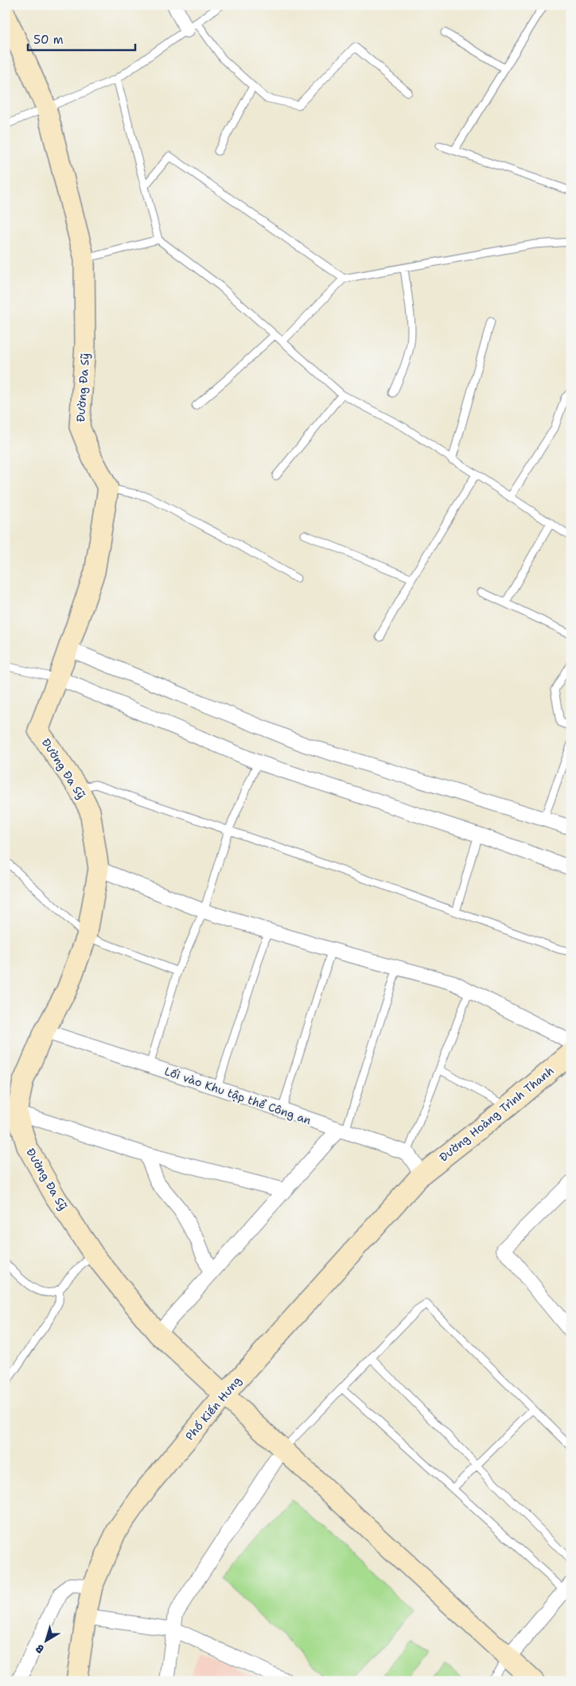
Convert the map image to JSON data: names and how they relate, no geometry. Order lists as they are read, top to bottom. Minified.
{"streets":{"street":["Đường Đa Sỹ","Lối vào Khu tập thể Công an","Đường Hoàng Trình Thanh","Phố Kiến Hưng"]},"crossings":[["Đường Đa Sỹ","Lối vào Khu tập thể Công an"],["Đường Đa Sỹ","Phố Kiến Hưng"],["Đường Hoàng Trình Thanh","Phố Kiến Hưng"]],"scale_bar":"50 m","north":"bottom left"}
